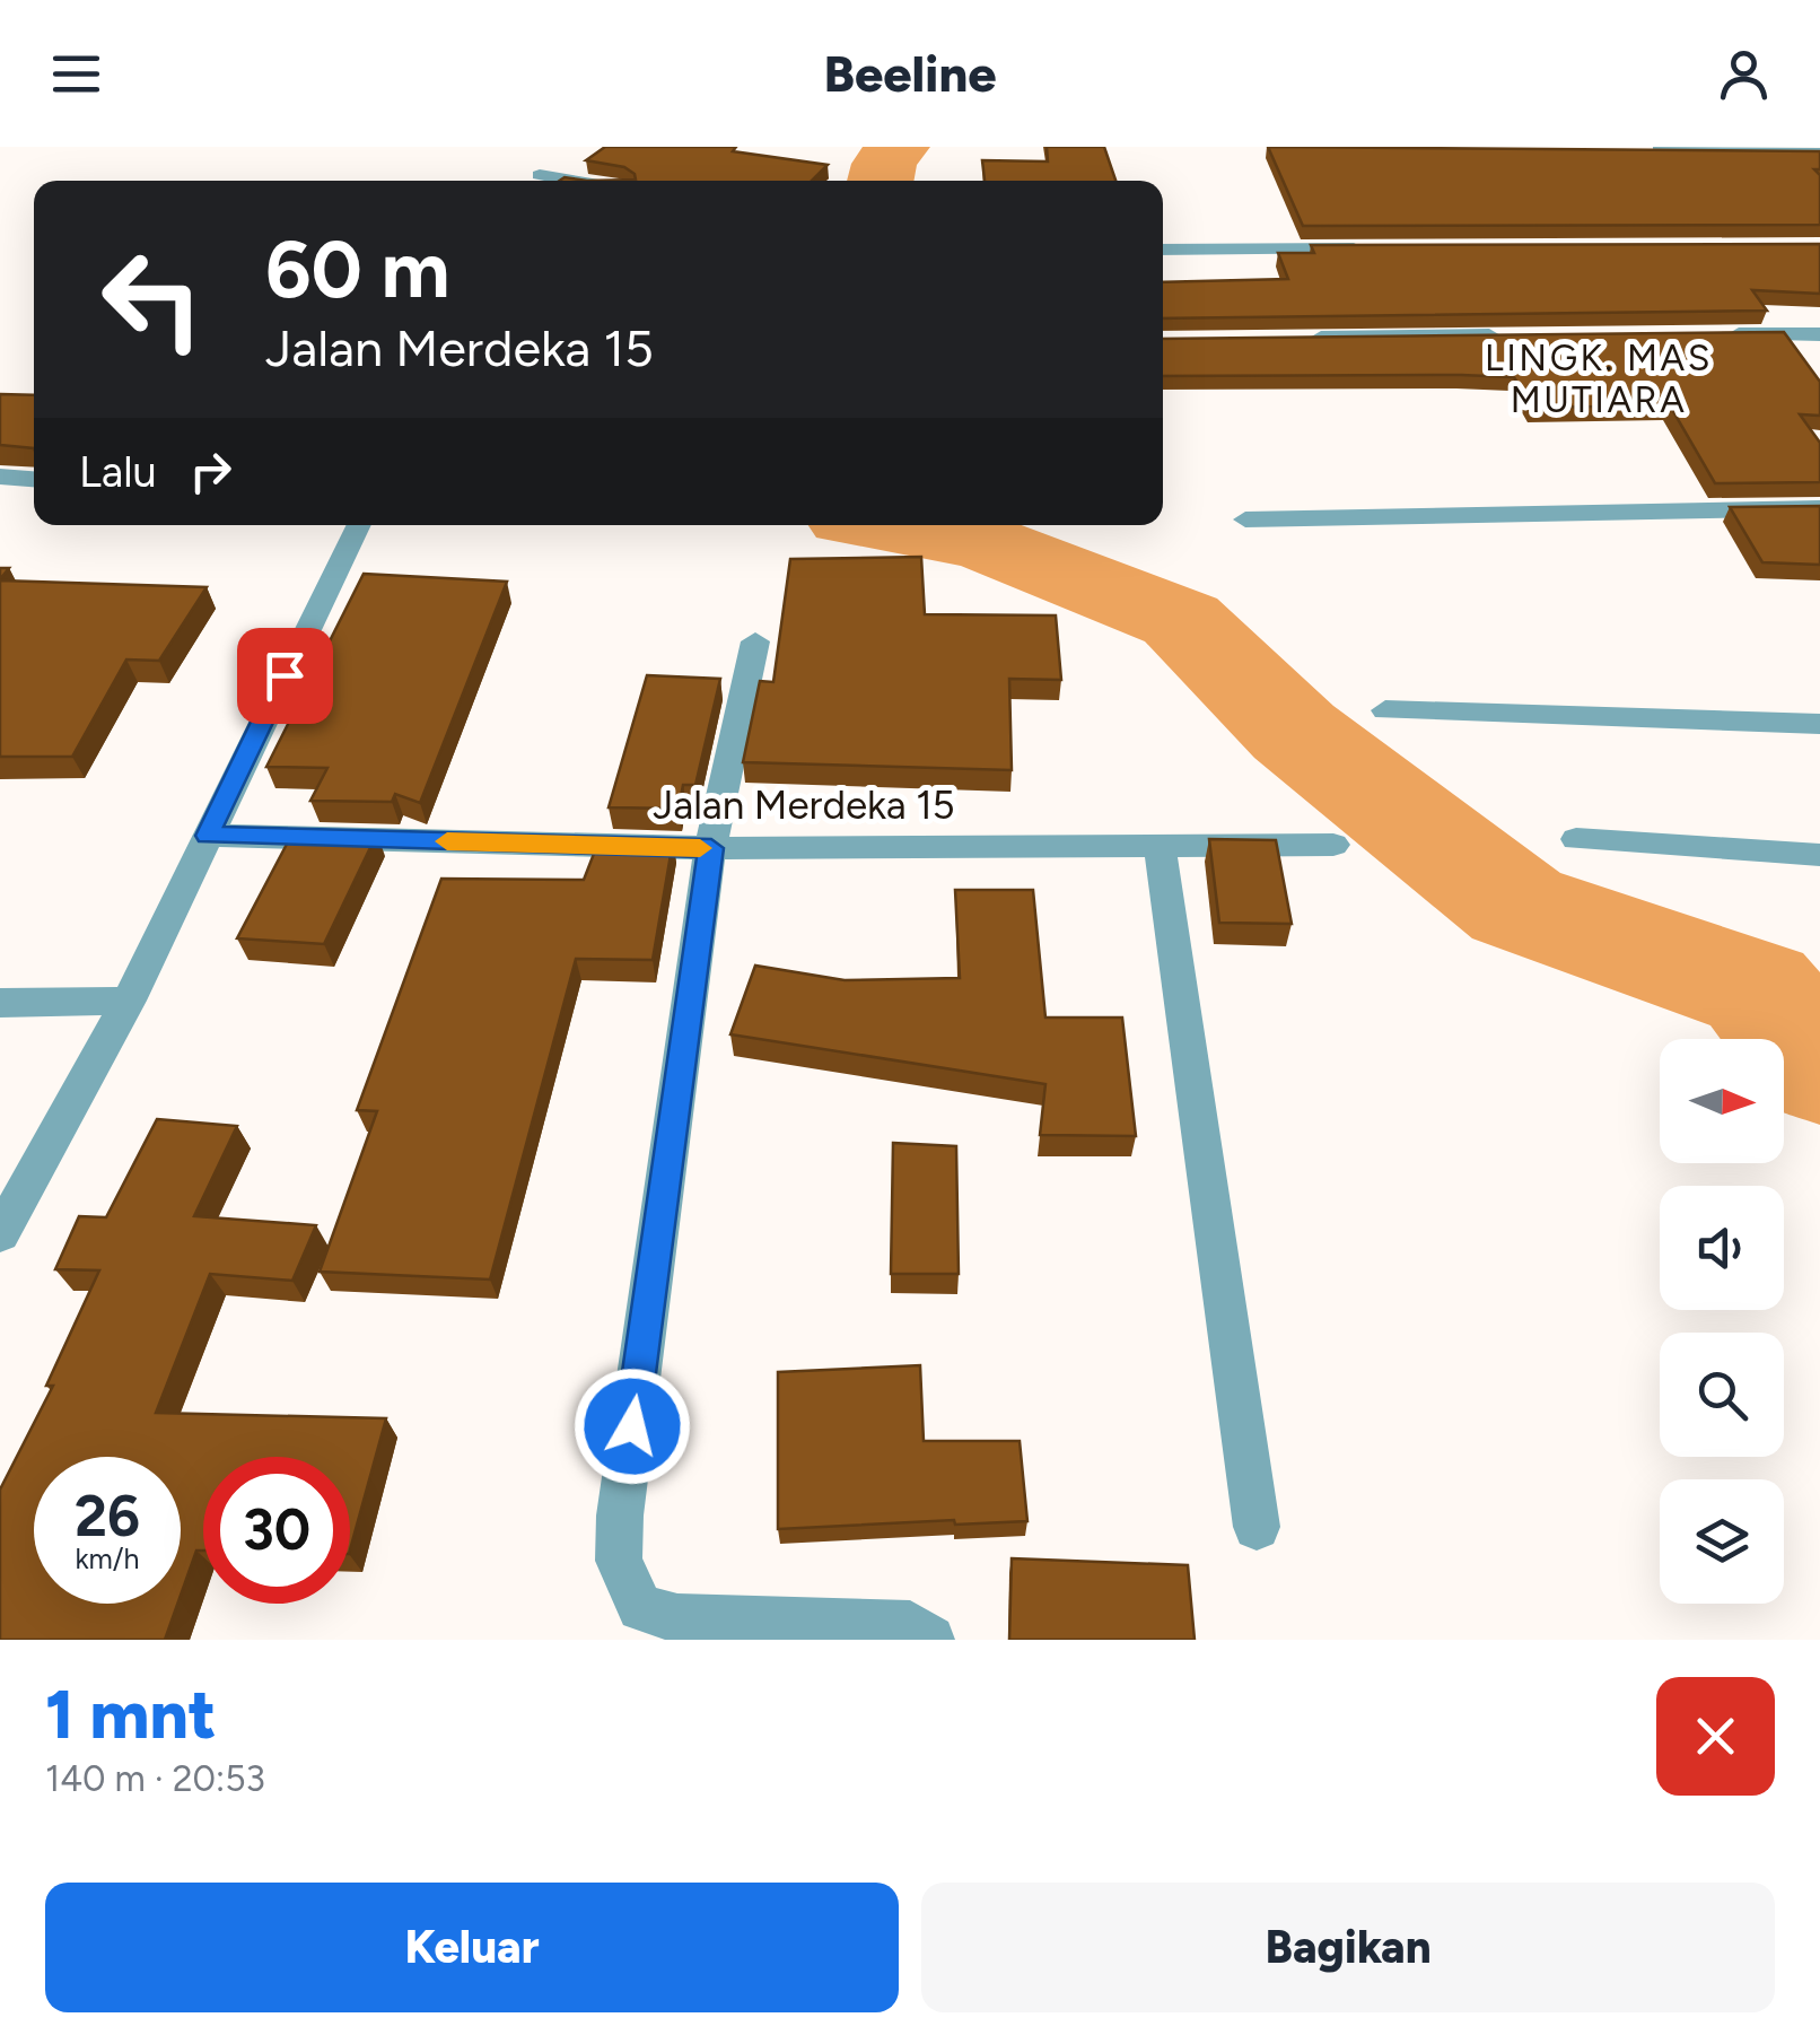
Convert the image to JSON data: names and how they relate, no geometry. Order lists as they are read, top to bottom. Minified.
{"streets":{"street":["Jalan Merdeka 15"]},"districts":["LINGK. MAS MUTIARA"],"north":"right","page":{"header":"Beeline","turn":["60 m","Jalan Merdeka 15"],"then":"Lalu","speed":"26 km/h","limit":"30","heading":["1 mnt","140 m · 20:53"],"buttons":["Keluar","Bagikan"]}}
